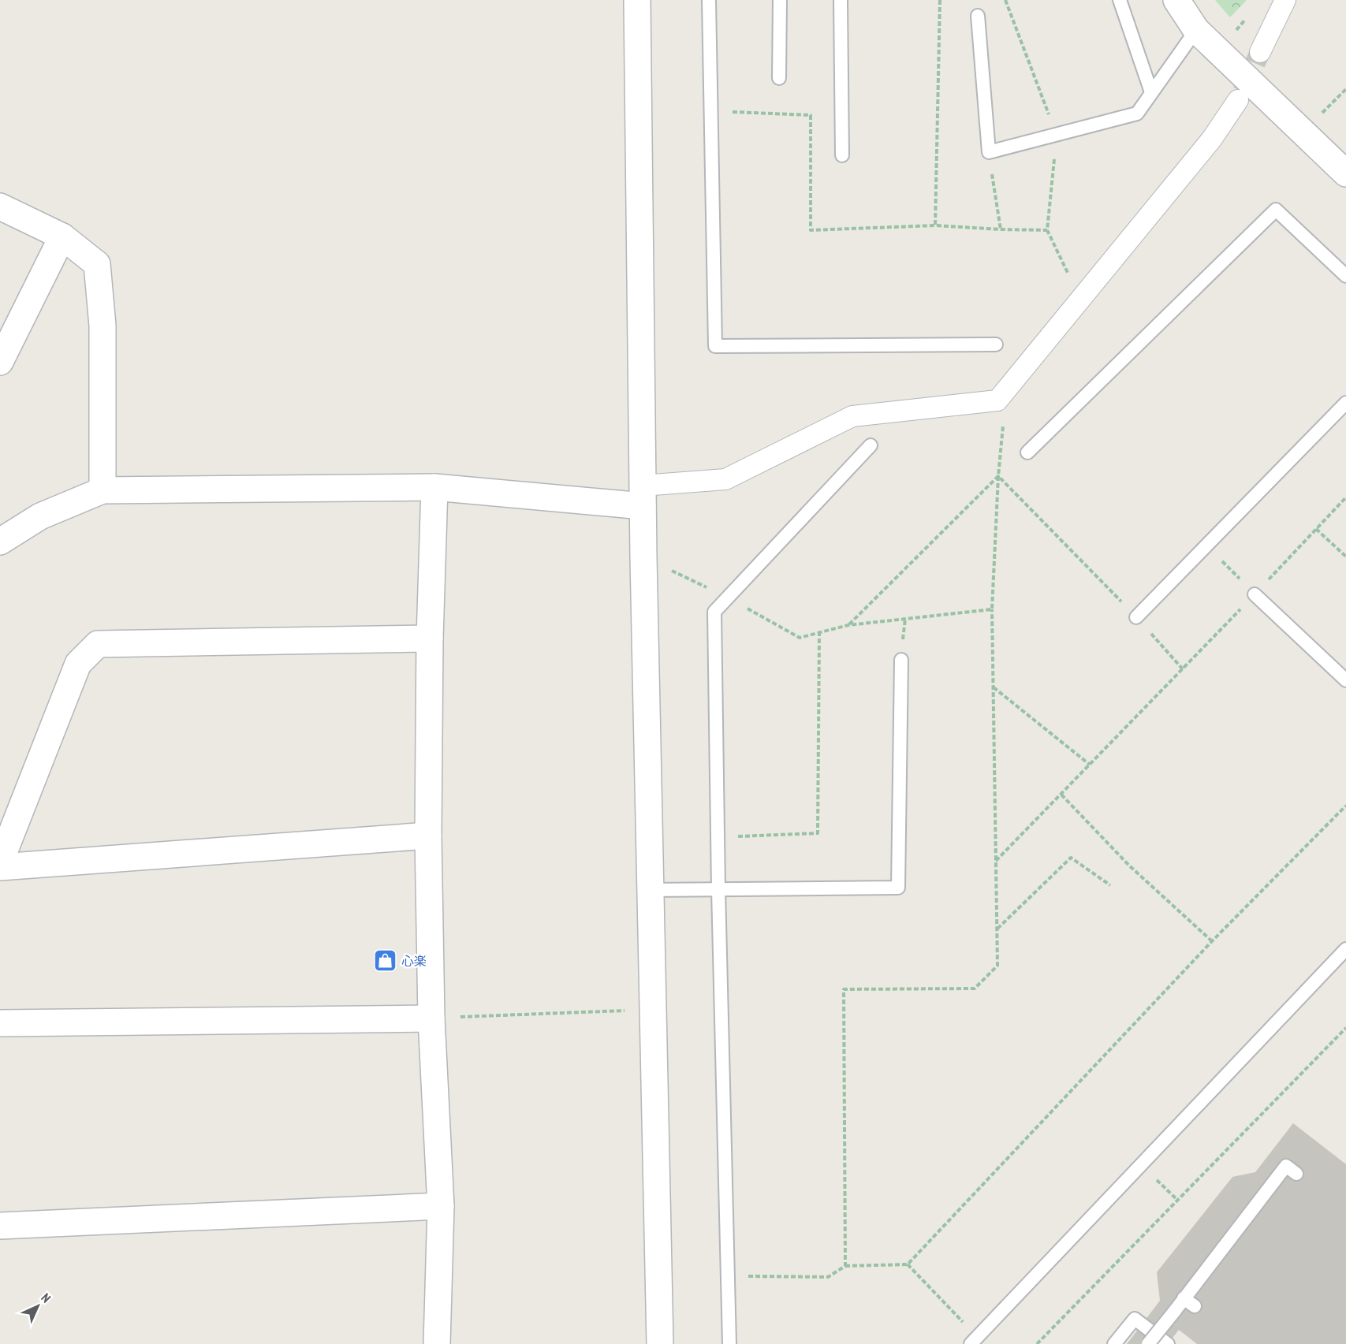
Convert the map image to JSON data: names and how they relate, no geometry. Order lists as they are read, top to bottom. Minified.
{"places":{"shop":["心楽"]},"north":"top right"}
